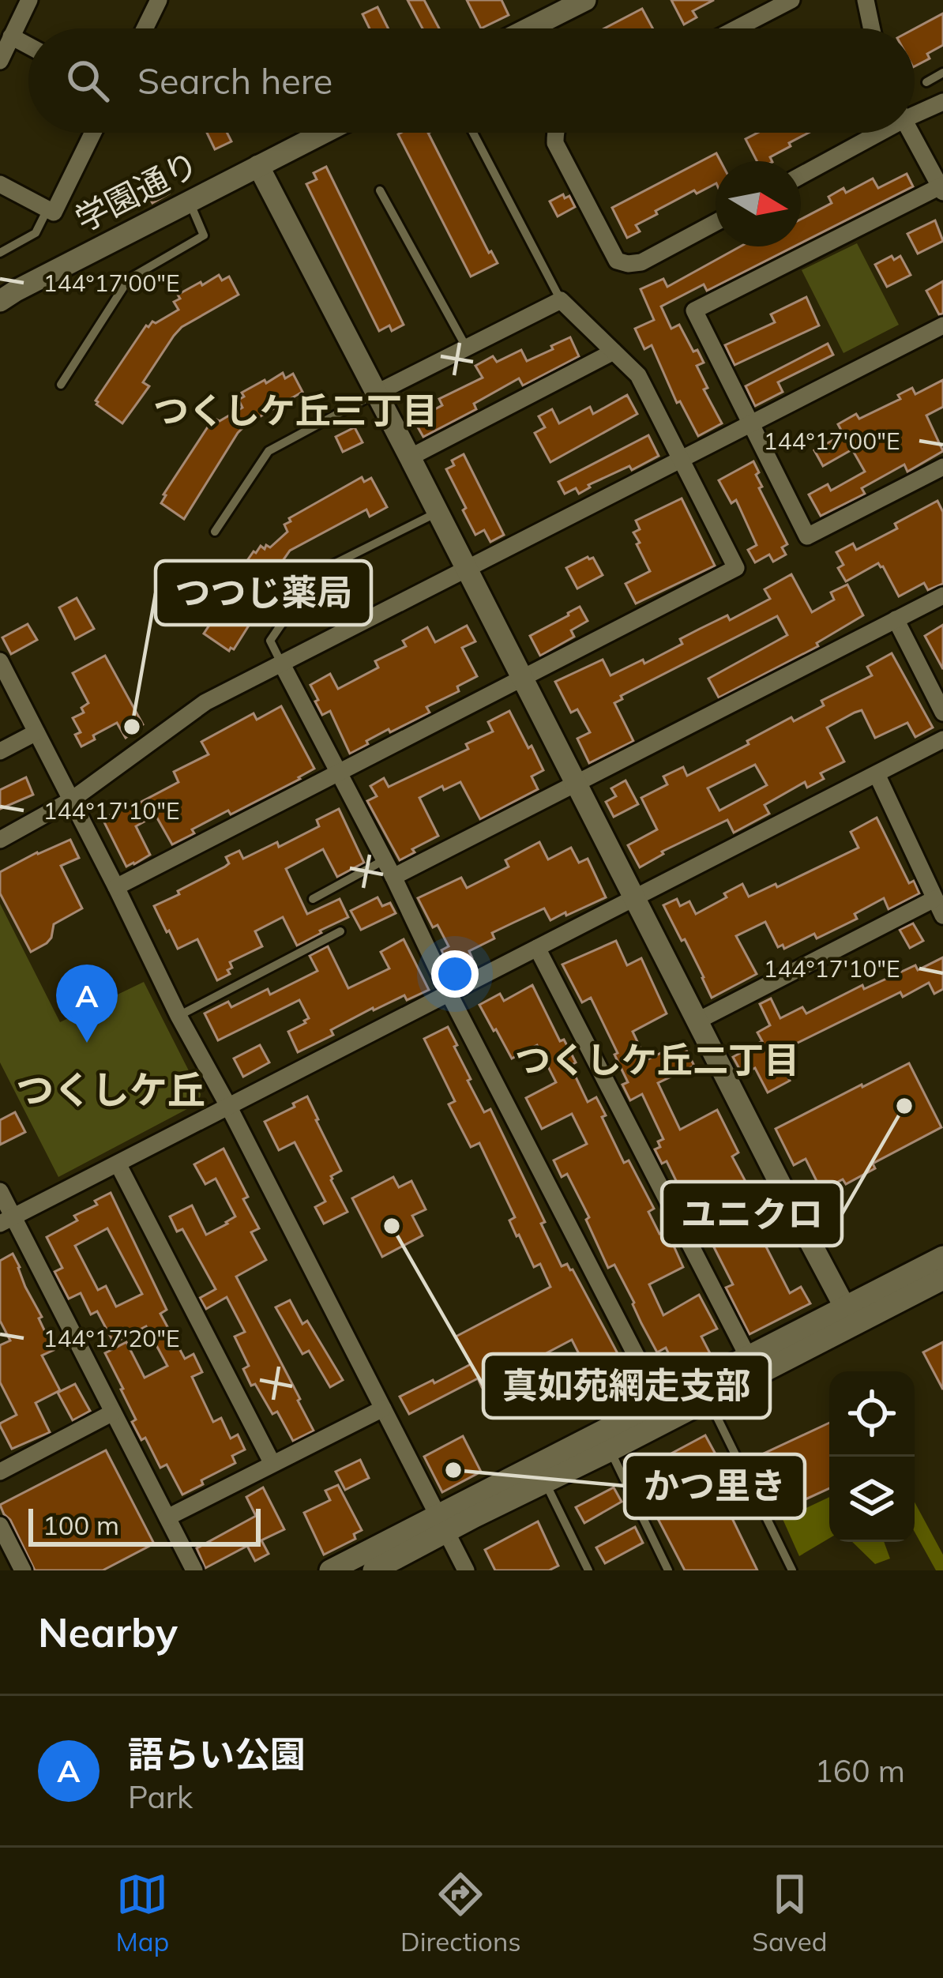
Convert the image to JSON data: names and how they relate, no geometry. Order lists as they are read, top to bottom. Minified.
{"streets":{"street":["学園通り"]},"districts":["つくしケ丘三丁目","つくしケ丘二丁目","つくしケ丘"],"places":["つつじ薬局","ユニクロ","真如苑網走支部","かつ里き"],"scale_bar":"100 m","north":"right","page":{"search":"Search here","pins":"A","scale":"100 m","heading":"Nearby","list":[{"mark":"A","name":"語らい公園","note":"Park","value":"160 m"}],"nav":["Map","Directions","Saved"]},"coordinates":["144°17'00\"E","144°17'10\"E","144°17'20\"E"]}
